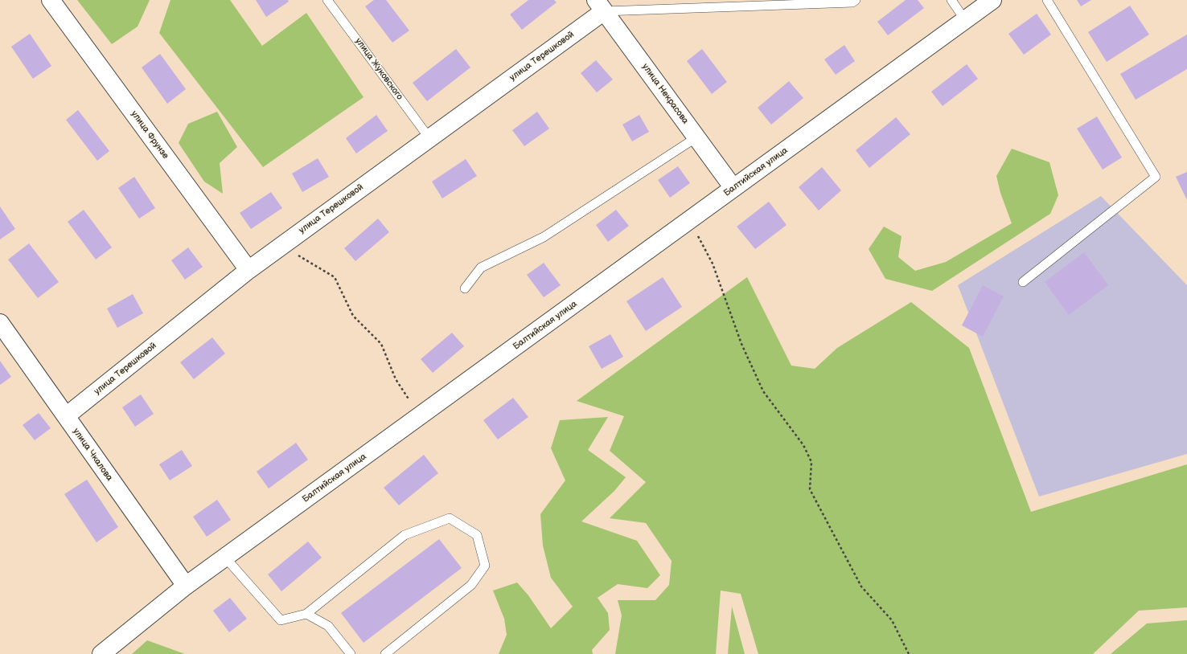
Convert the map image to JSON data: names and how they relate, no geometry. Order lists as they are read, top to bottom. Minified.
{"streets":{"street":["улица Терешковой","улица Некрасова","улица Фрунзе","Балтийская улица","улица Чкалова"],"lane":["улица Жуковского"]},"crossings":[["улица Терешковой","улица Жуковского"],["улица Терешковой","улица Некрасова"],["улица Терешковой","улица Фрунзе"],["улица Терешковой","улица Чкалова"],["улица Некрасова","Балтийская улица"],["Балтийская улица","улица Чкалова"]]}
